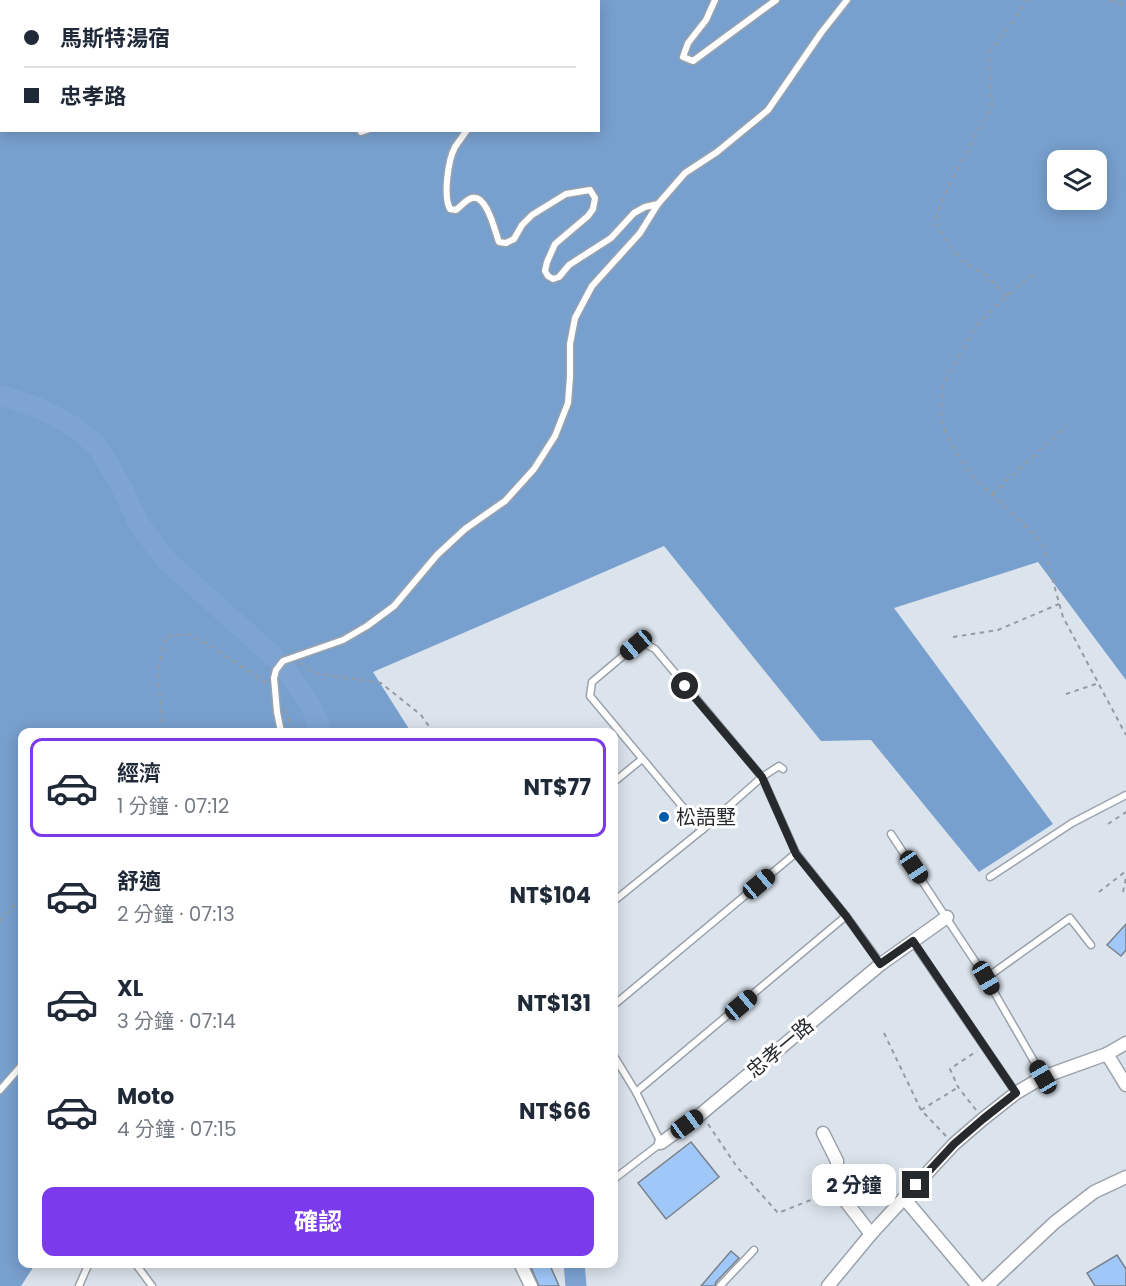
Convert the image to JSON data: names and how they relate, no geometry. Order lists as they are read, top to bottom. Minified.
{"streets":{"street":["忠孝一路"]},"places":["松語墅"],"page":{"banner":["馬斯特湯宿","忠孝路"],"list":[{"name":"經濟","note":"1 分鐘 · 07:12","value":"NT$77"},{"name":"舒適","note":"2 分鐘 · 07:13","value":"NT$104"},{"name":"XL","note":"3 分鐘 · 07:14","value":"NT$131"},{"name":"Moto","note":"4 分鐘 · 07:15","value":"NT$66"}],"bubble":"2 分鐘","buttons":"確認"}}
